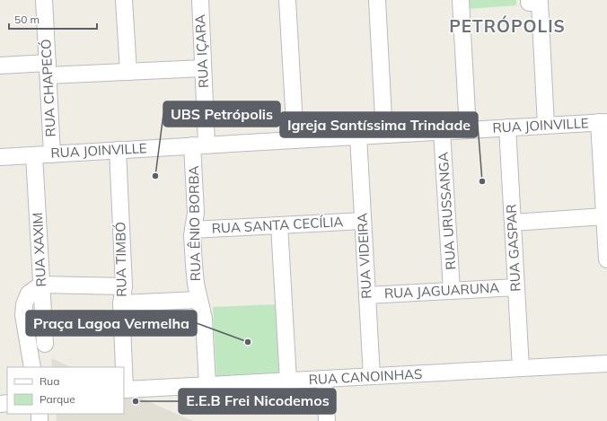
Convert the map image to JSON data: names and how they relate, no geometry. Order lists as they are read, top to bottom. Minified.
{"streets":{"street":["RUA IÇARA","RUA CHAPECÓ","RUA JOINVILLE","RUA URUSSANGA","RUA ÊNIO BORBA","RUA SANTA CECÍLIA","RUA GASPAR","RUA XAXIM","RUA VIDEIRA","RUA TIMBÓ","RUA JAGUARUNA","RUA CANOINHAS"]},"crossings":[["RUA IÇARA","RUA JOINVILLE"],["RUA IÇARA","RUA ÊNIO BORBA"],["RUA CHAPECÓ","RUA JOINVILLE"],["RUA JOINVILLE","RUA URUSSANGA"],["RUA JOINVILLE","RUA ÊNIO BORBA"],["RUA JOINVILLE","RUA GASPAR"],["RUA JOINVILLE","RUA XAXIM"],["RUA JOINVILLE","RUA VIDEIRA"],["RUA JOINVILLE","RUA TIMBÓ"],["RUA URUSSANGA","RUA JAGUARUNA"],["RUA ÊNIO BORBA","RUA SANTA CECÍLIA"],["RUA ÊNIO BORBA","RUA CANOINHAS"],["RUA SANTA CECÍLIA","RUA VIDEIRA"],["RUA GASPAR","RUA JAGUARUNA"],["RUA GASPAR","RUA CANOINHAS"],["RUA VIDEIRA","RUA JAGUARUNA"],["RUA VIDEIRA","RUA CANOINHAS"],["RUA TIMBÓ","RUA CANOINHAS"]],"districts":["PETRÓPOLIS"],"places":["UBS Petrópolis","Igreja Santíssima Trindade","Praça Lagoa Vermelha","E.E.B Frei Nicodemos"],"legend":["Rua","Parque"],"scale_bar":"50 m"}
